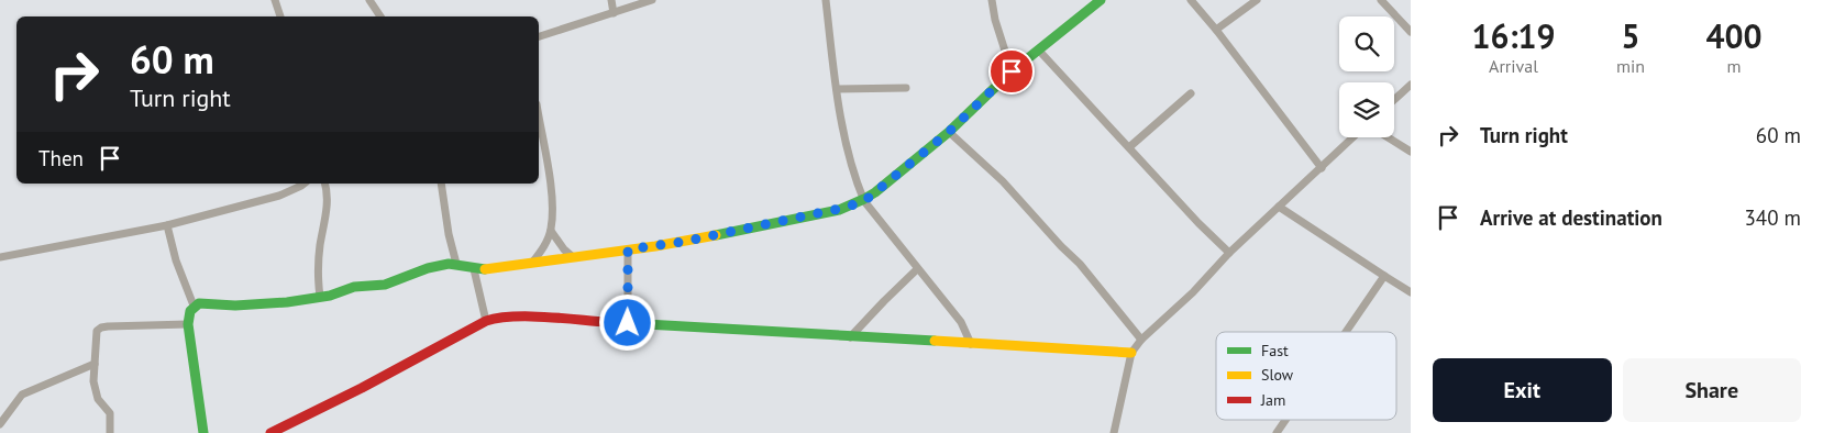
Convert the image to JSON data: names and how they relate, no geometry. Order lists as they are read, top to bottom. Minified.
{"legend":["Fast","Slow","Jam"],"page":{"eta":["16:19","Arrival","5","min","400","m"],"turn":["60 m","Turn right"],"list":[{"name":"Turn right","value":"60 m"},{"name":"Arrive at destination","value":"340 m"}],"then":"Then","buttons":["Exit","Share"]}}
